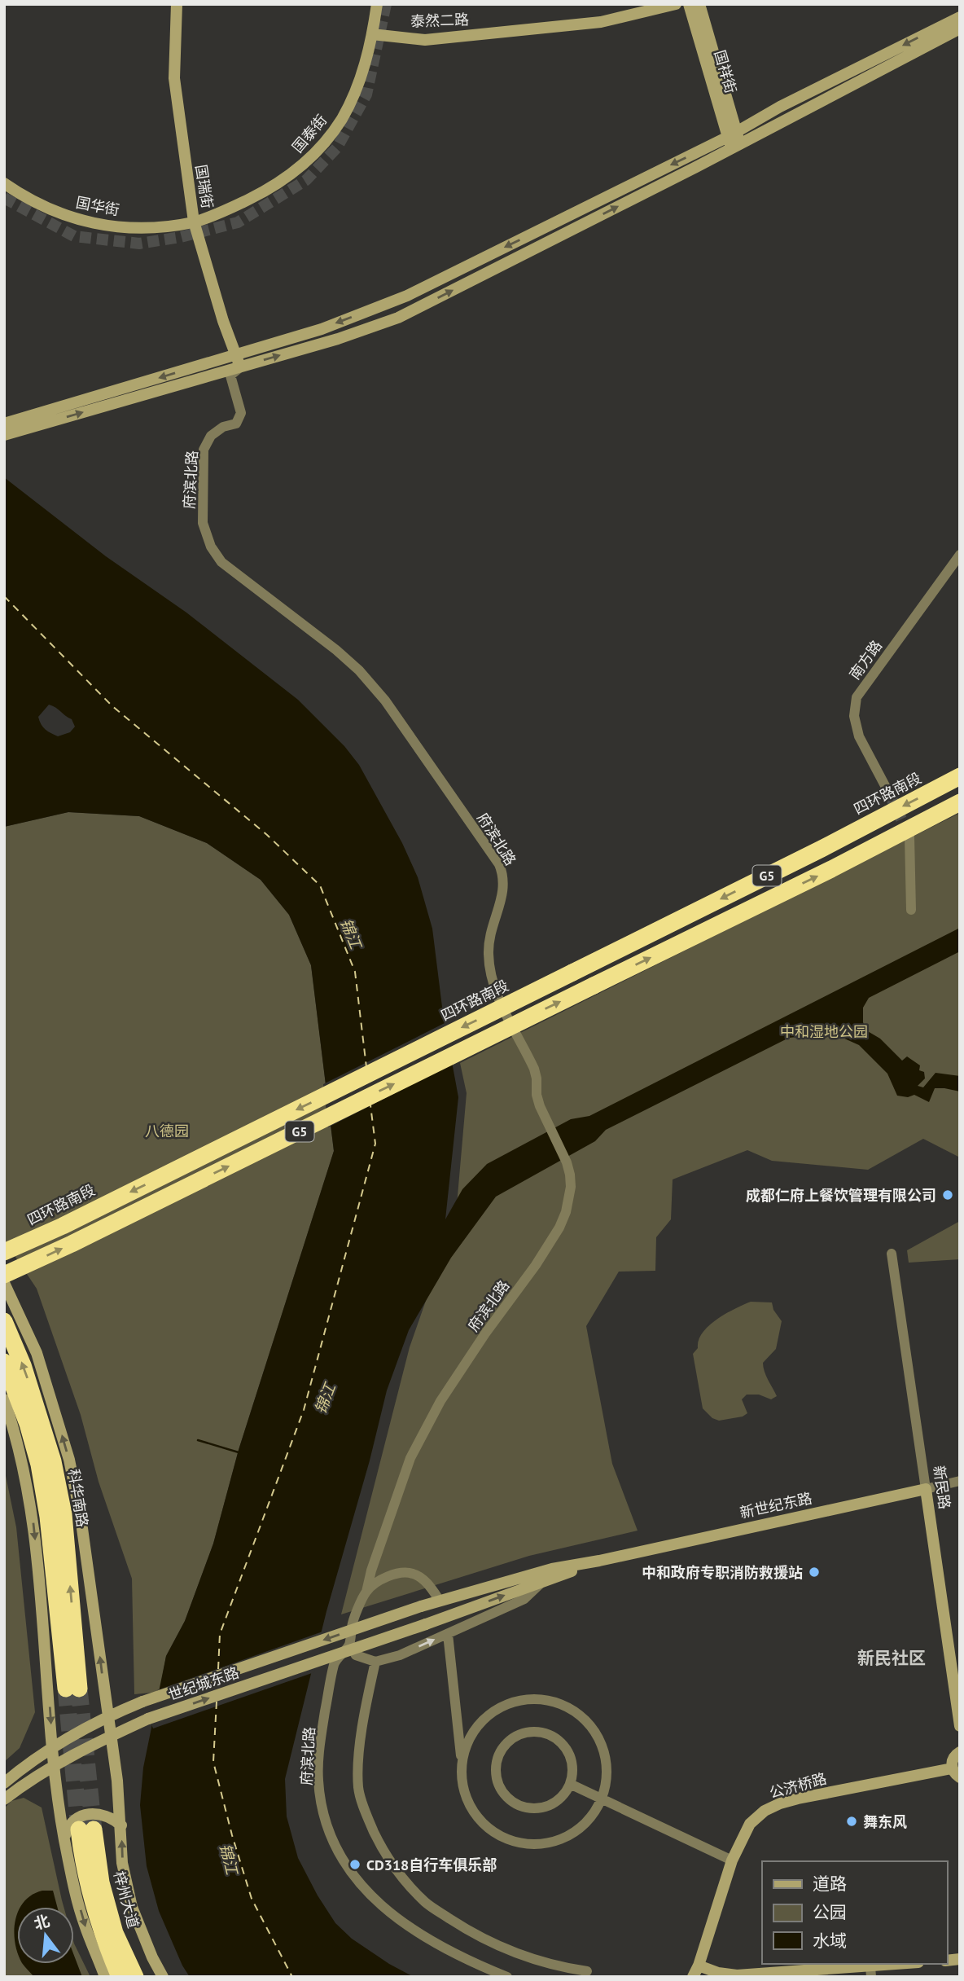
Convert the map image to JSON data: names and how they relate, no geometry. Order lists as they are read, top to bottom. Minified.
{"streets":{"highway":["四环路南段","G5","科华南路","梓州大道"],"main road":["泰然二路","国祥街","国泰街","国瑞街","国华街","新民路","新世纪东路","世纪城东路","公济桥路"],"street":["府滨北路","南方路"]},"crossings":[["泰然二路","国泰街"],["国泰街","国瑞街"],["国泰街","国华街"],["国瑞街","国华街"],["国瑞街","府滨北路"],["新民路","新世纪东路"],["新世纪东路","世纪城东路"]],"districts":["新民社区"],"water":["锦江"],"parks":["中和湿地公园","八德园"],"places":["成都仁府上餐饮管理有限公司","中和政府专职消防救援站","舞东风","CD318自行车俱乐部"],"legend":["道路","公园","水域"],"north":"top"}
